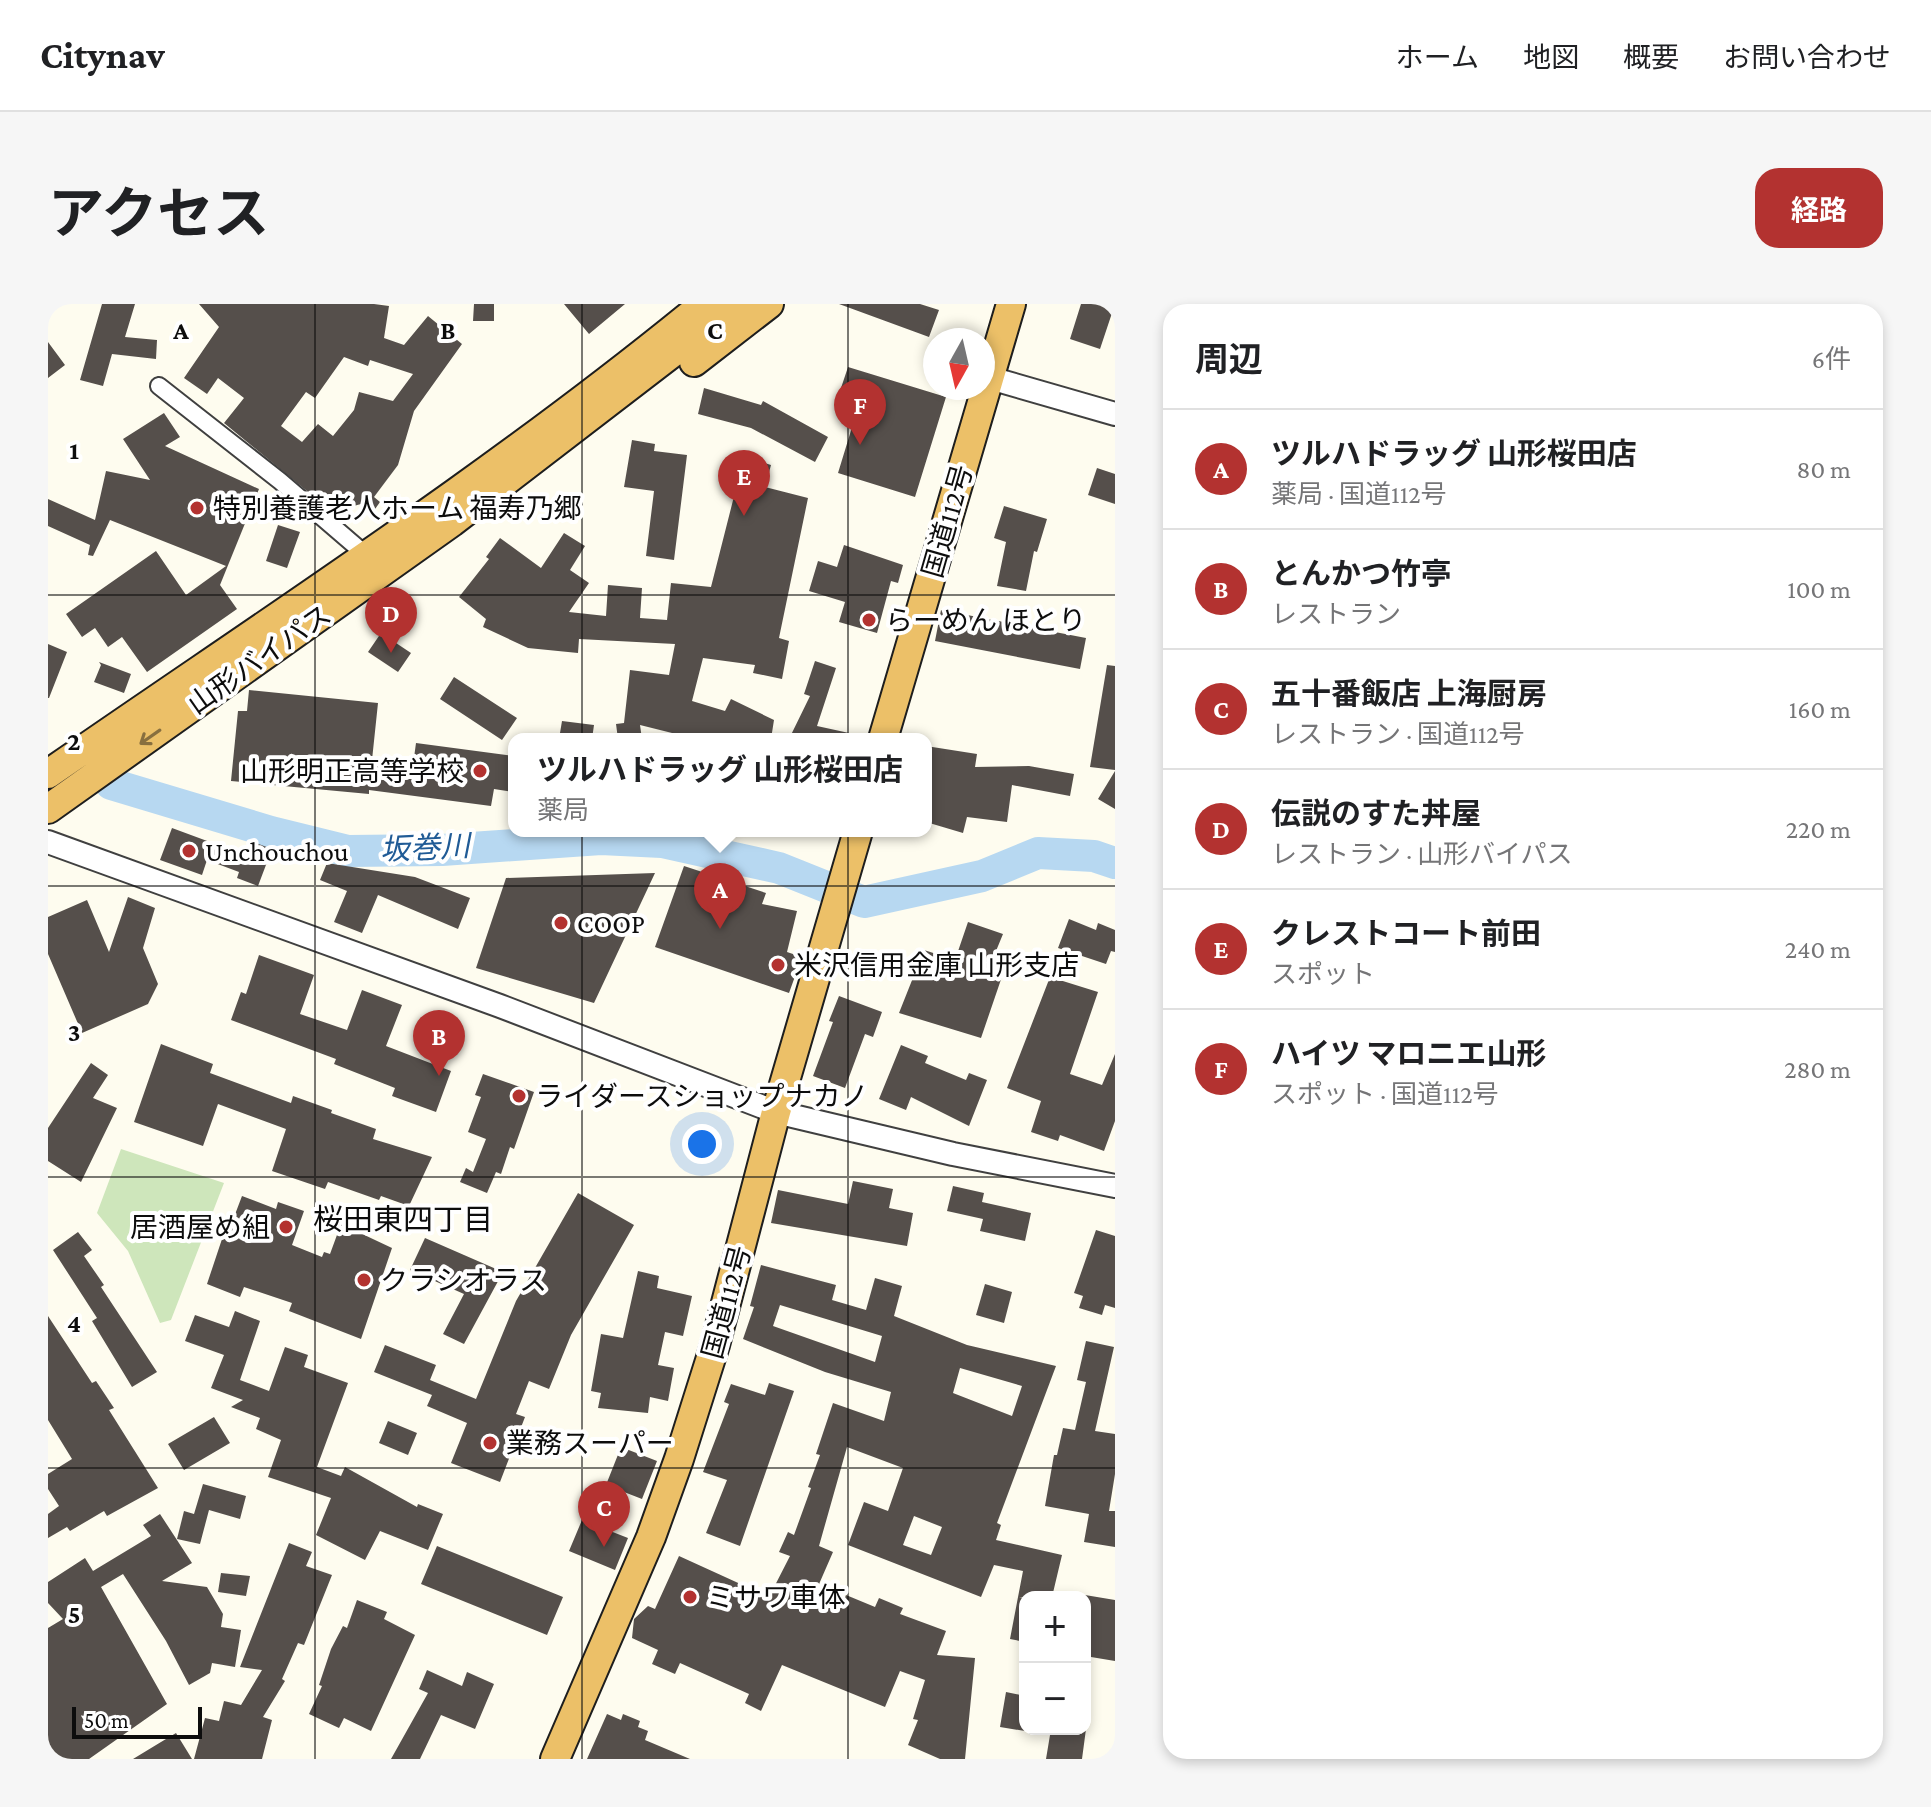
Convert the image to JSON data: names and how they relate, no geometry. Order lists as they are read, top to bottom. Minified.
{"streets":{"highway":["国道112号","山形バイパス"]},"districts":["桜田東四丁目"],"water":["坂巻川"],"places":["特別養護老人ホーム 福寿乃郷","らーめん ほとり","山形明正高等学校","Unchouchou","COOP","米沢信用金庫 山形支店","ライダースショップナカノ","居酒屋め組","クラシオラス","業務スーパー","ミサワ車体"],"scale_bar":"50 m","north":"bottom","page":{"header":"Citynav","nav":["ホーム","地図","概要","お問い合わせ"],"title":"アクセス","buttons":"経路","heading":["周辺","6件"],"pins":["F","E","D","A","B","C"],"list":[{"mark":"A","name":"ツルハドラッグ 山形桜田店","note":"薬局 · 国道112号","value":"80 m"},{"mark":"B","name":"とんかつ竹亭","note":"レストラン","value":"100 m"},{"mark":"C","name":"五十番飯店 上海厨房","note":"レストラン · 国道112号","value":"160 m"},{"mark":"D","name":"伝説のすた丼屋","note":"レストラン · 山形バイパス","value":"220 m"},{"mark":"E","name":"クレストコート前田","note":"スポット","value":"240 m"},{"mark":"F","name":"ハイツ マロニエ山形","note":"スポット · 国道112号","value":"280 m"}],"popup":["ツルハドラッグ 山形桜田店","薬局"],"map_buttons":["+","−"],"scale":"50 m"},"grid":{"columns":["A","B","C"],"rows":["1","2","3","4","5"]}}
